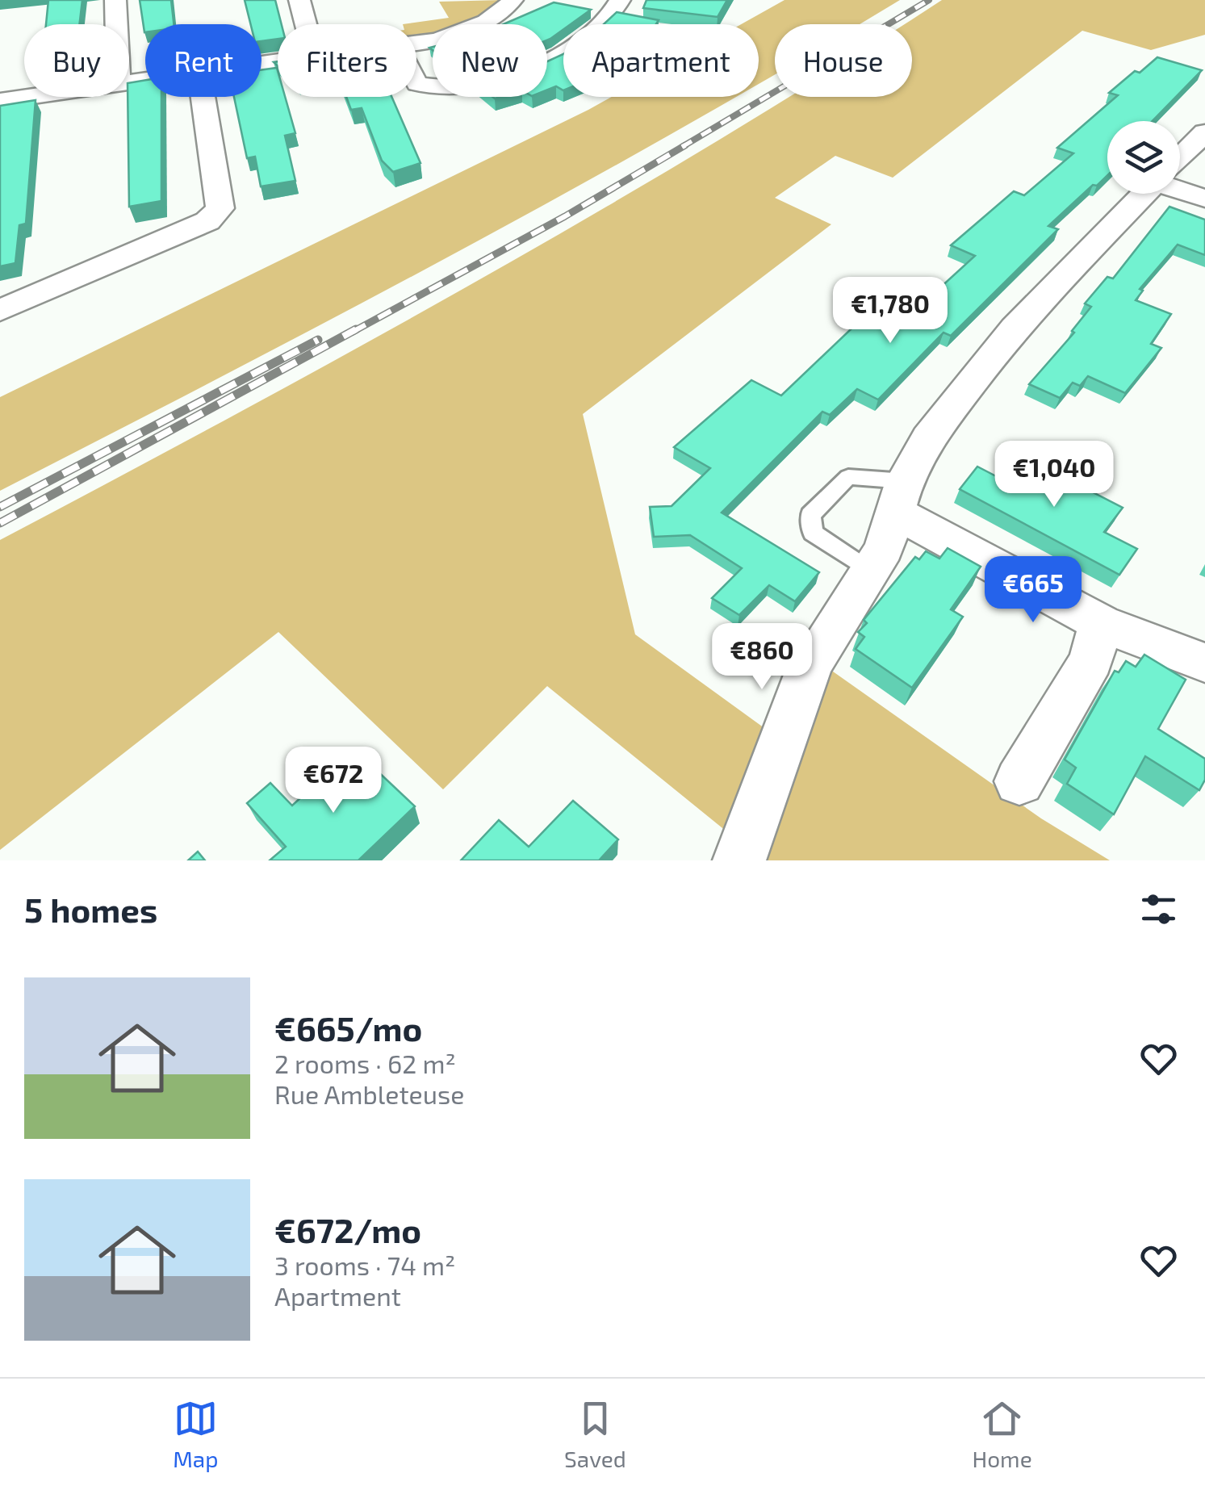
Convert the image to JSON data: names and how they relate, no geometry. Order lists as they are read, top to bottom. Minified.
{"page":{"chip":["Buy","Rent","Filters","New","Apartment","House"],"price":["€1,780","€1,040","€665","€860","€672"],"heading":"5 homes","list":[{"name":"€665/mo","note":"2 rooms · 62 m² · Rue Ambleteuse"},{"name":"€672/mo","note":"3 rooms · 74 m² · Apartment"}],"tabs":["Map","Saved","Home"]}}
